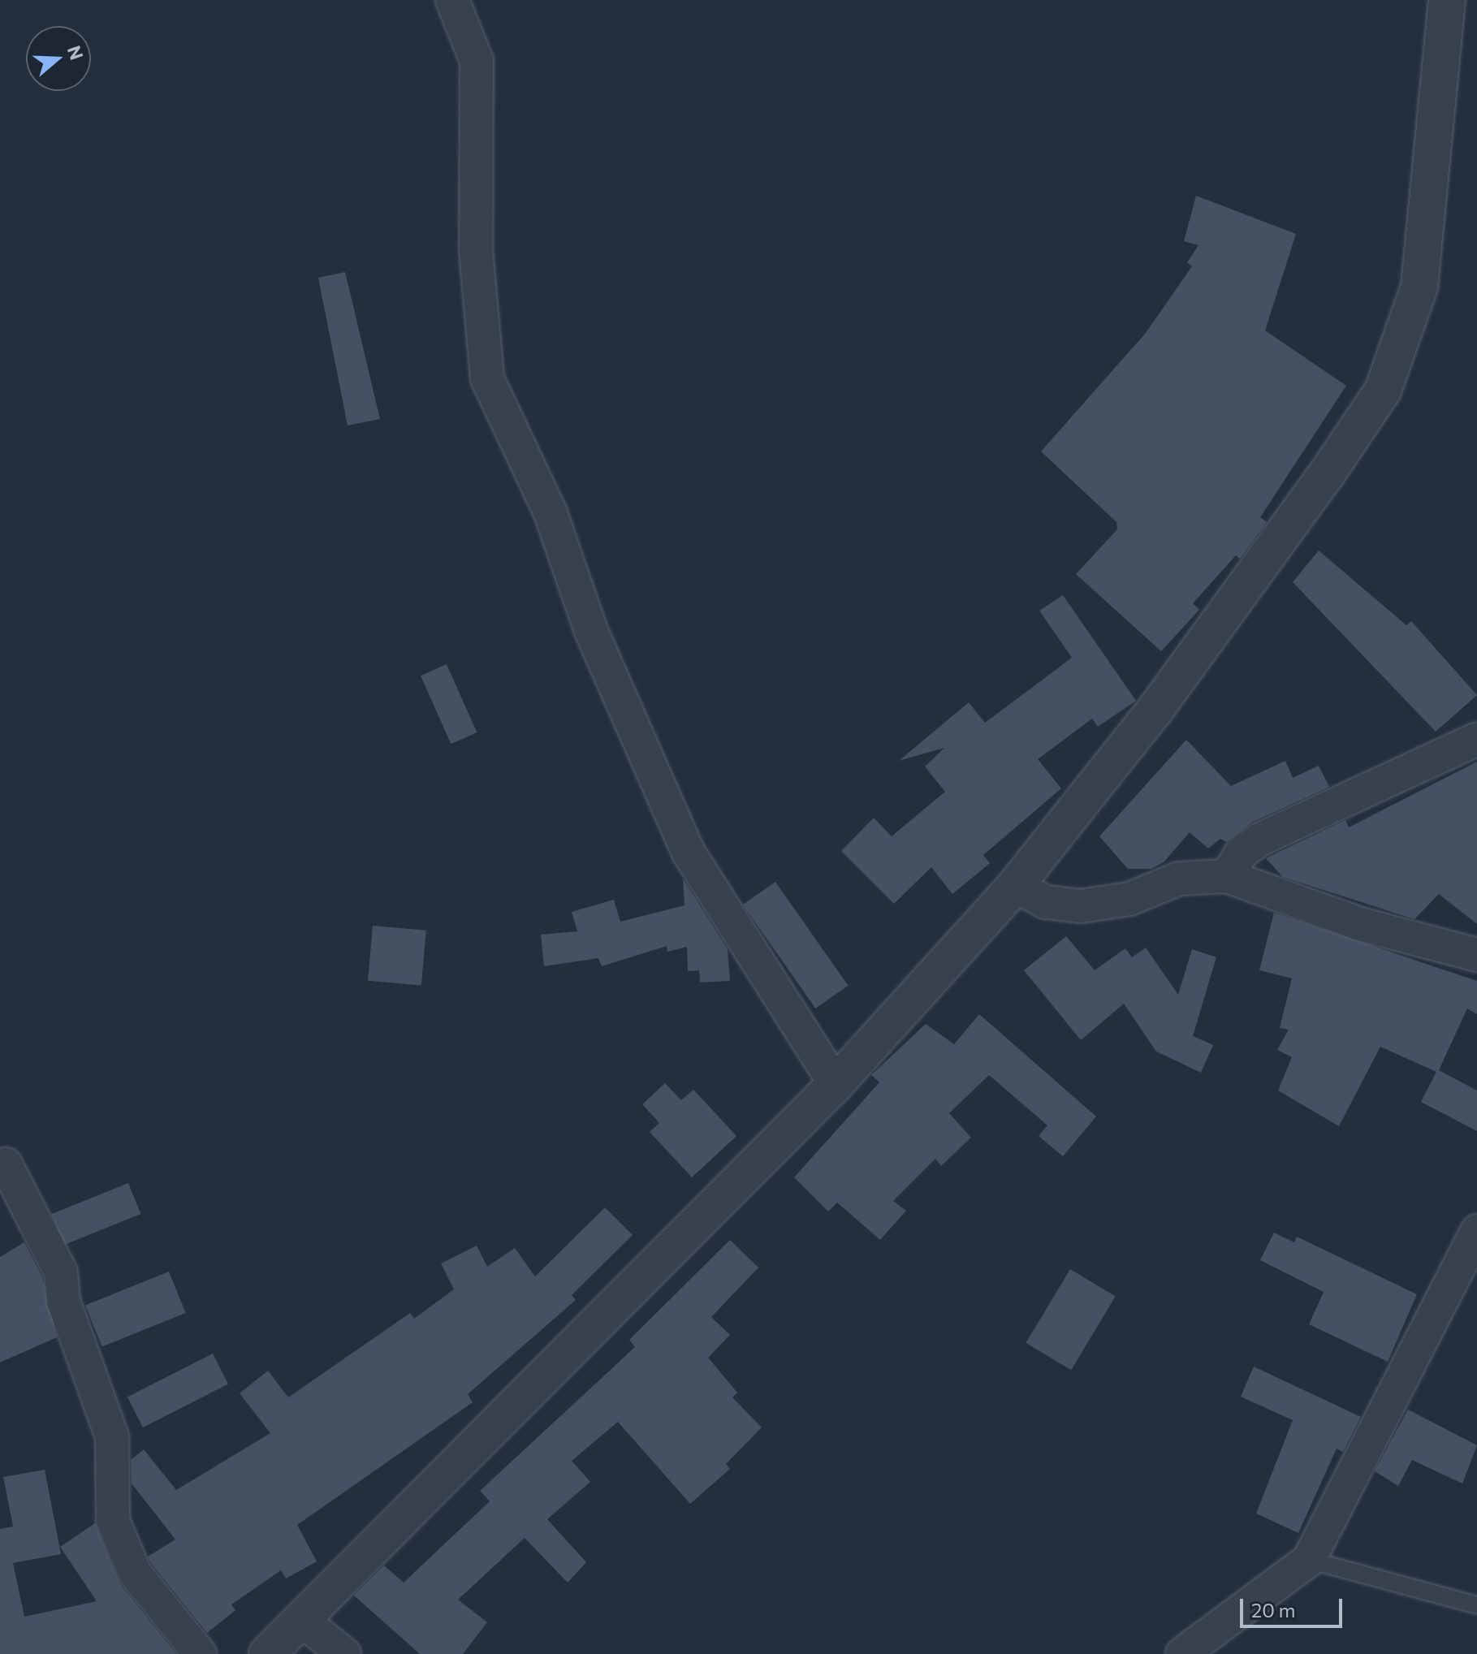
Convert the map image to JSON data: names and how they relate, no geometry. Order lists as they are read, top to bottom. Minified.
{"scale_bar":"20 m","north":"right"}
